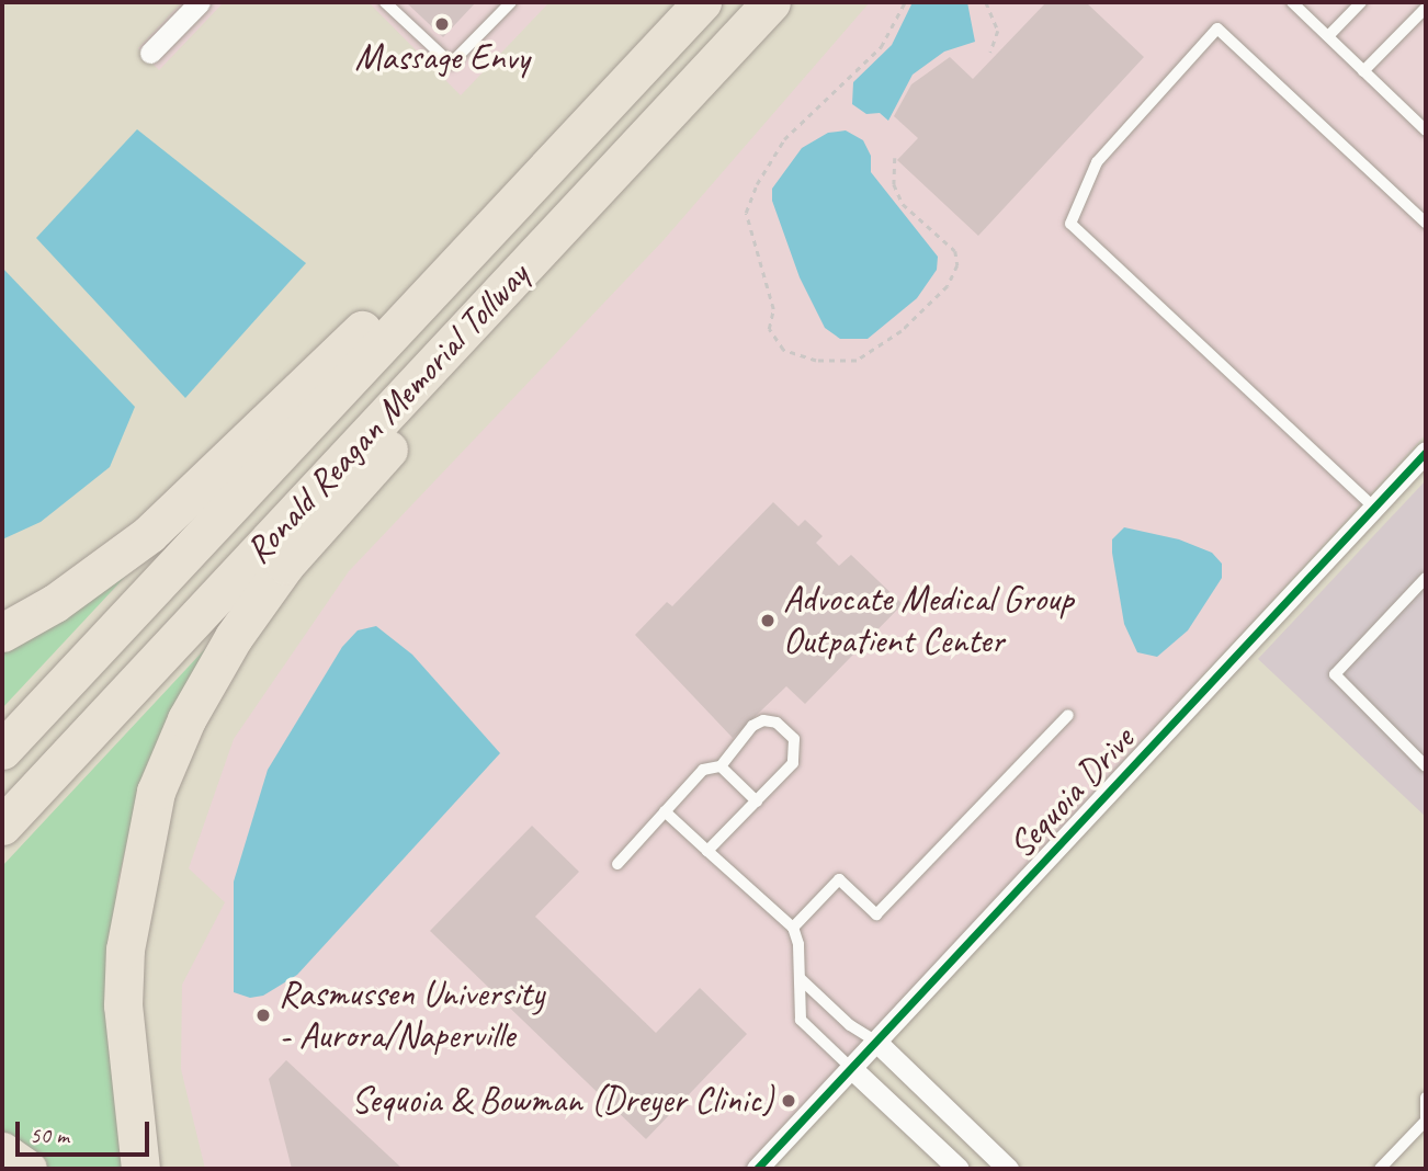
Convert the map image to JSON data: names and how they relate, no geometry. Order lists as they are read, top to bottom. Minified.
{"streets":{"highway":["Ronald Reagan Memorial Tollway"],"street":["Sequoia Drive"]},"places":["Massage Envy","Advocate Medical Group Outpatient Center","Rasmussen University - Aurora/Naperville","Sequoia & Bowman (Dreyer Clinic)"],"scale_bar":"50 m"}
